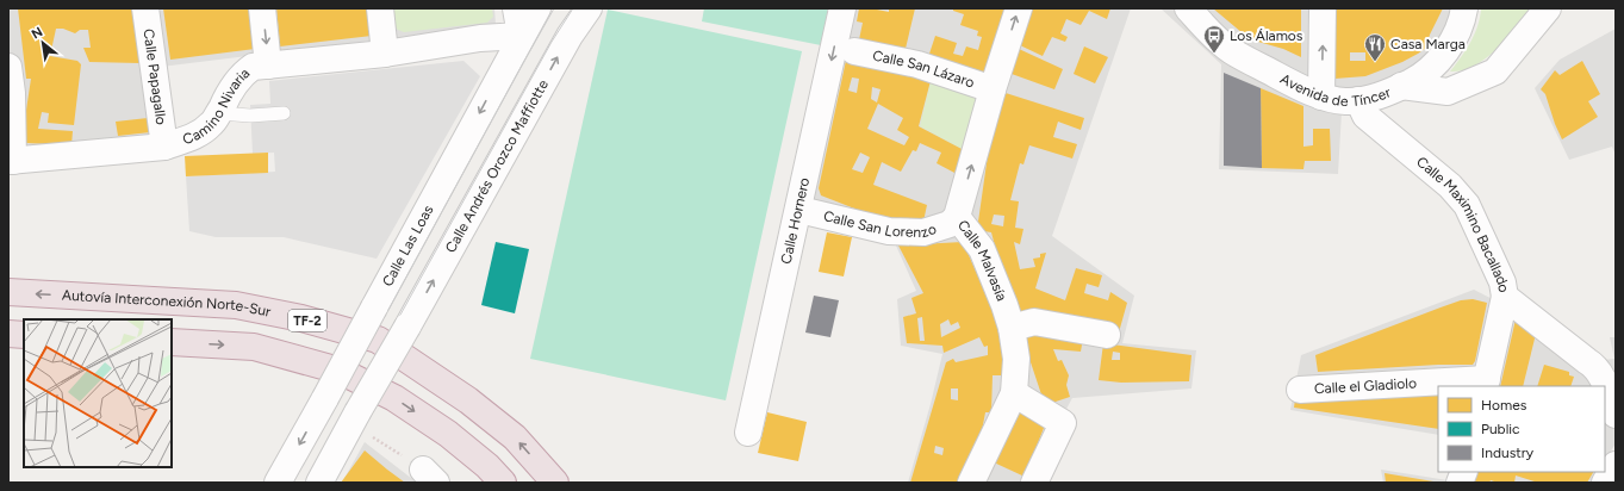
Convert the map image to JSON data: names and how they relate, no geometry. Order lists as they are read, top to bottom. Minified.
{"streets":{"highway":["Autovía Interconexión Norte-Sur","TF-2"],"street":["Calle San Lázaro","Calle Papagallo","Avenida de Tíncer","Camino Nivaria","Calle Andrés Orozco Maffiotte","Calle Hornero","Calle San Lorenzo","Calle Maximino Bacallado","Calle Las Loas","Calle Malvasía","Calle el Gladiolo"]},"crossings":[["Calle San Lázaro","Calle Malvasía"],["Calle Papagallo","Camino Nivaria"],["Avenida de Tíncer","Calle Maximino Bacallado"],["Camino Nivaria","Calle Las Loas"],["Calle Hornero","Calle San Lorenzo"],["Calle San Lorenzo","Calle Malvasía"]],"one_way":["Calle Andrés Orozco Maffiotte","Calle Hornero","Calle Las Loas","Calle Malvasía"],"places":{"bus stop":["Los Álamos"],"restaurant":["Casa Marga"]},"legend":["Homes","Public","Industry"],"north":"top left"}
